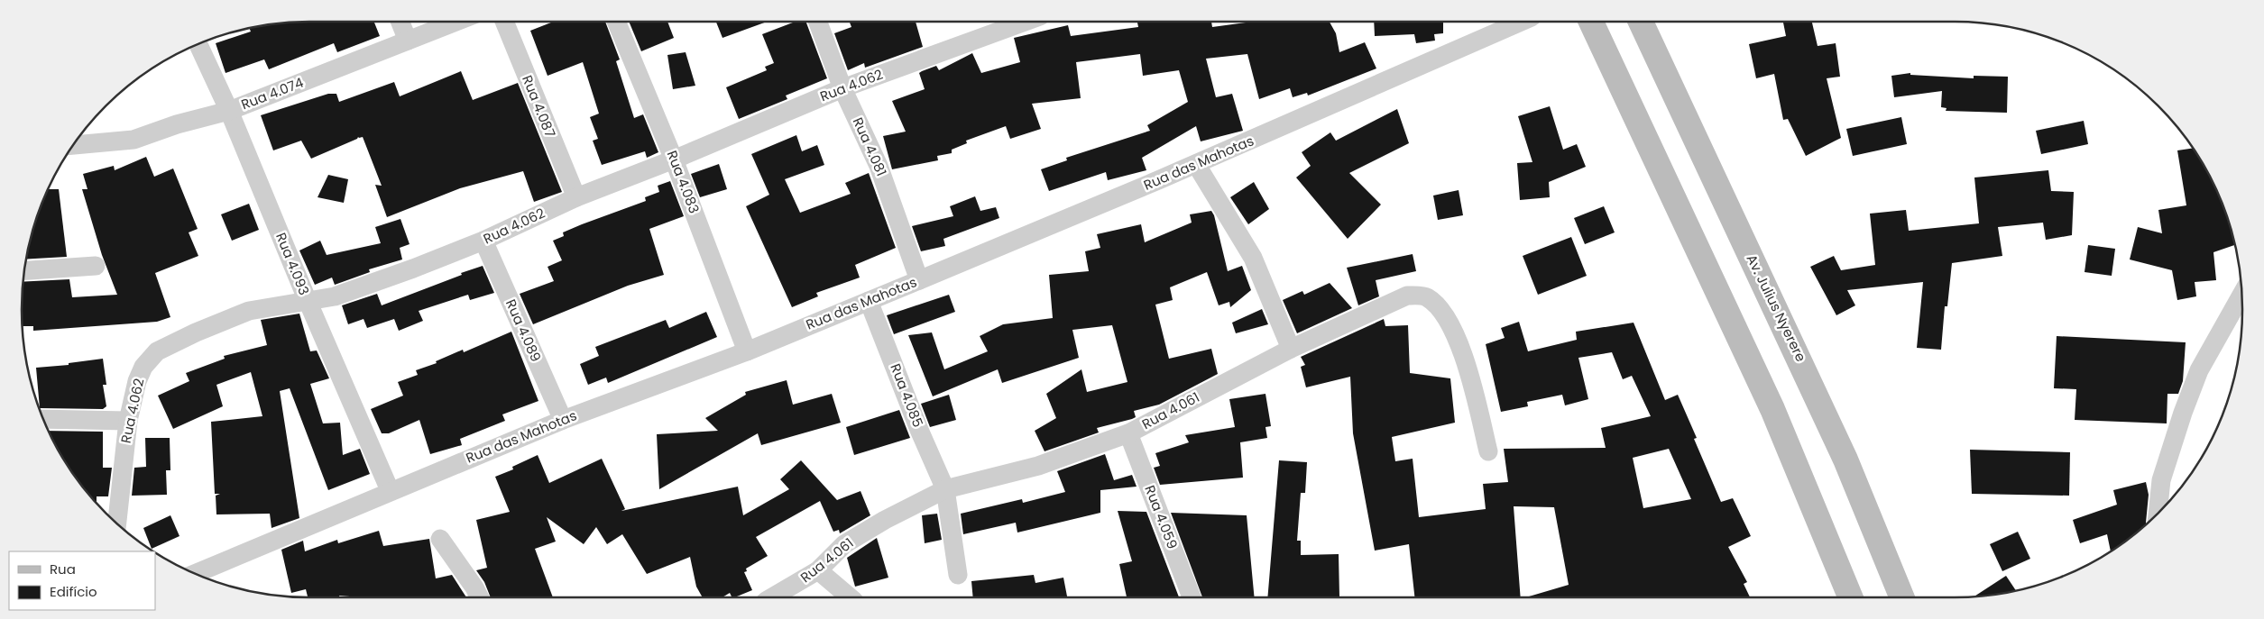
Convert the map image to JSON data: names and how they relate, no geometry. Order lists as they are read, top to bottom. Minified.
{"streets":{"main road":["Av. Julius Nyerere"],"street":["Rua 4.062","Rua 4.074","Rua 4.087","Rua 4.081","Rua das Mahotas","Rua 4.083","Rua 4.093","Rua 4.089","Rua 4.085","Rua 4.061","Rua 4.059"]},"crossings":[["Rua 4.062","Rua 4.087"],["Rua 4.062","Rua 4.081"],["Rua 4.062","Rua 4.083"],["Rua 4.062","Rua 4.093"],["Rua 4.062","Rua 4.089"],["Rua 4.074","Rua 4.093"],["Rua 4.081","Rua das Mahotas"],["Rua das Mahotas","Rua 4.083"],["Rua das Mahotas","Rua 4.093"],["Rua das Mahotas","Rua 4.089"],["Rua das Mahotas","Rua 4.085"],["Rua 4.085","Rua 4.061"],["Rua 4.061","Rua 4.059"]],"legend":["Rua","Edifício"]}
